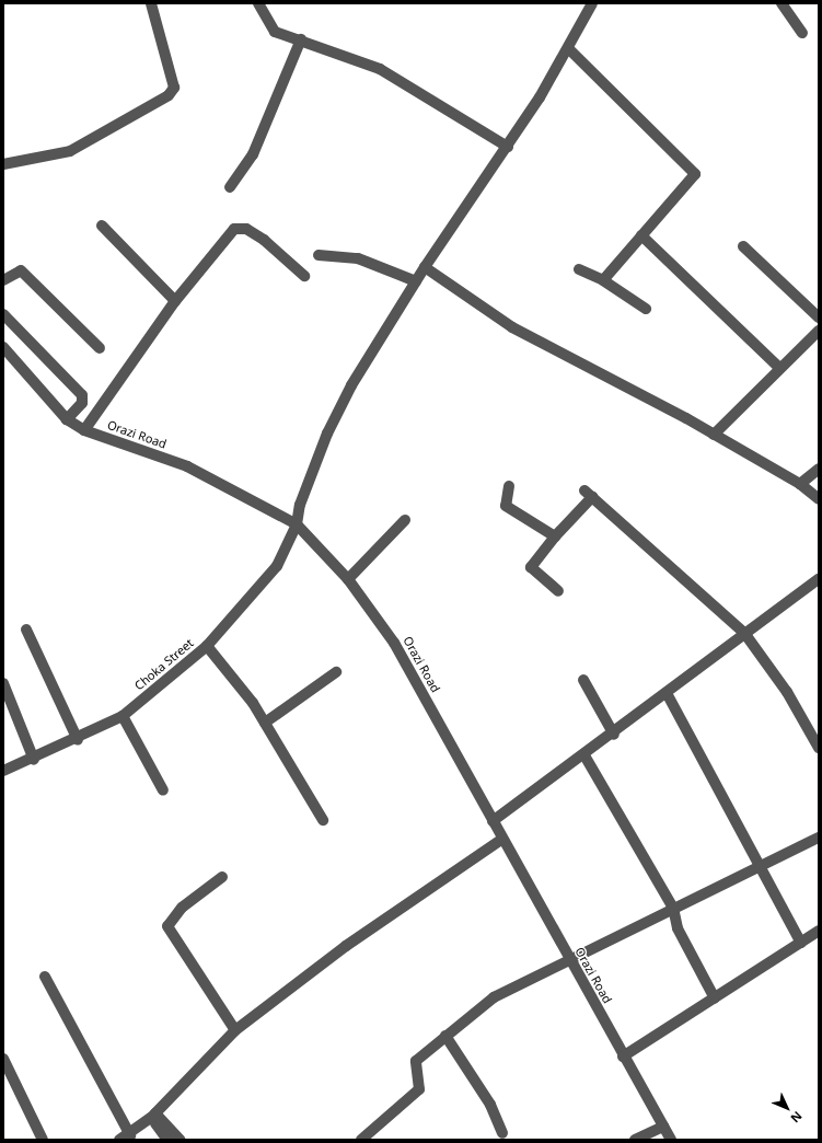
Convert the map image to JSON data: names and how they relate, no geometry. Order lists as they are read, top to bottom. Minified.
{"streets":{"street":["Orazi Road","Choka Street"]},"crossings":[["Orazi Road","Choka Street"]],"north":"bottom right"}
